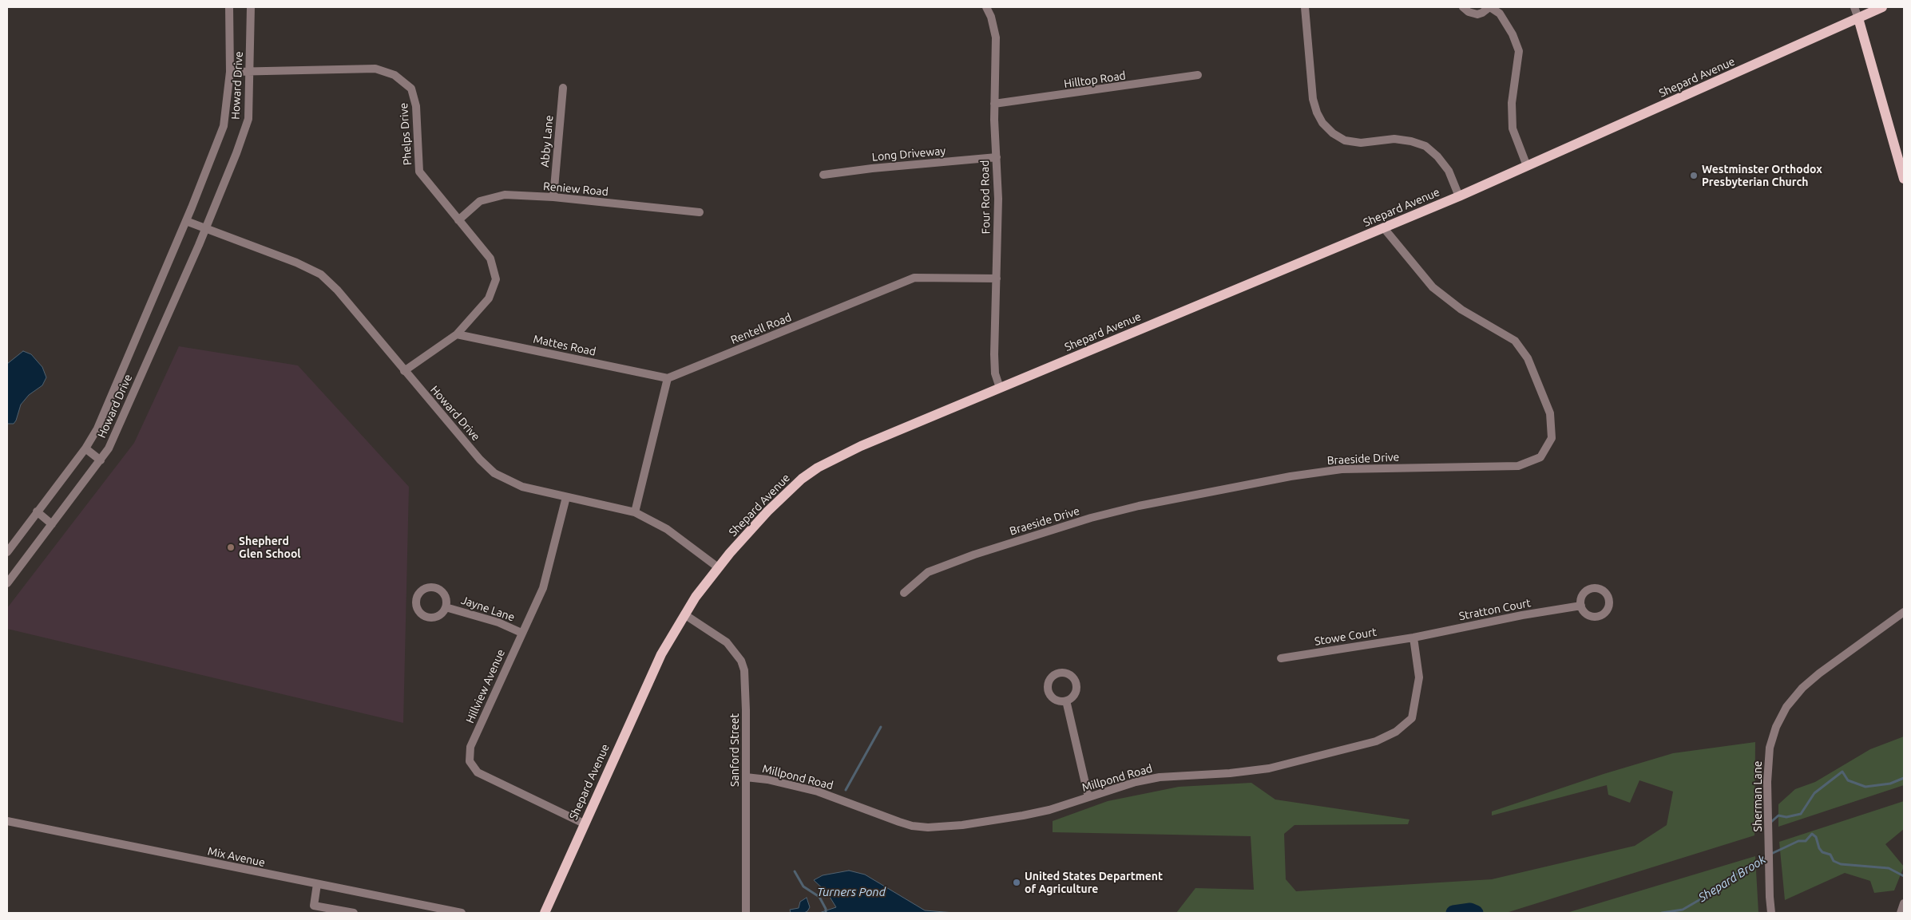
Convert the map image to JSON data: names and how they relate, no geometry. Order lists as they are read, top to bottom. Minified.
{"streets":{"main road":["Shepard Avenue"],"street":["Hilltop Road","Howard Drive","Phelps Drive","Abby Lane","Long Driveway","Reniew Road","Four Rod Road","Rentell Road","Mattes Road","Braeside Drive","Jayne Lane","Stratton Court","Stowe Court","Hillview Avenue","Sanford Street","Millpond Road","Sherman Lane","Mix Avenue"]},"crossings":[["Shepard Avenue","Howard Drive"],["Shepard Avenue","Four Rod Road"],["Shepard Avenue","Braeside Drive"],["Shepard Avenue","Hillview Avenue"],["Shepard Avenue","Sanford Street"],["Hilltop Road","Four Rod Road"],["Howard Drive","Phelps Drive"],["Howard Drive","Hillview Avenue"],["Phelps Drive","Reniew Road"],["Phelps Drive","Mattes Road"],["Abby Lane","Reniew Road"],["Long Driveway","Four Rod Road"],["Four Rod Road","Rentell Road"],["Rentell Road","Mattes Road"],["Jayne Lane","Hillview Avenue"],["Stratton Court","Stowe Court"],["Stratton Court","Millpond Road"],["Stowe Court","Millpond Road"],["Sanford Street","Millpond Road"]],"water":["Shepard Brook","Turners Pond"],"places":["Westminster Orthodox Presbyterian Church","Shepherd Glen School","United States Department of Agriculture"]}
